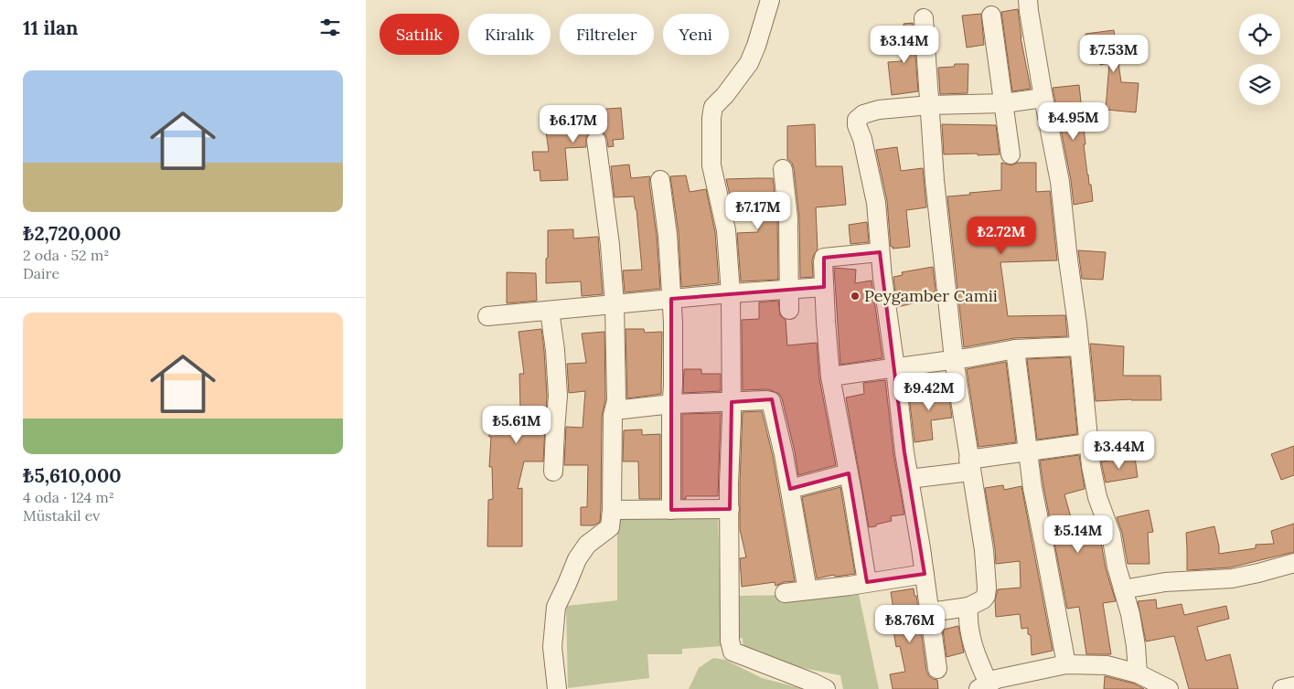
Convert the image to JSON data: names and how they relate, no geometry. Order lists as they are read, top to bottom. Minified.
{"places":["Peygamber Camii"],"page":{"heading":"11 ilan","chip":["Satılık","Kiralık","Filtreler","Yeni"],"price":["₺3.14M","₺7.53M","₺4.95M","₺6.17M","₺7.17M","₺2.72M","₺9.42M","₺5.61M","₺3.44M","₺5.14M","₺8.76M"],"list":[{"name":"₺2,720,000","note":"2 oda · 52 m² · Daire"},{"name":"₺5,610,000","note":"4 oda · 124 m² · Müstakil ev"}]}}
